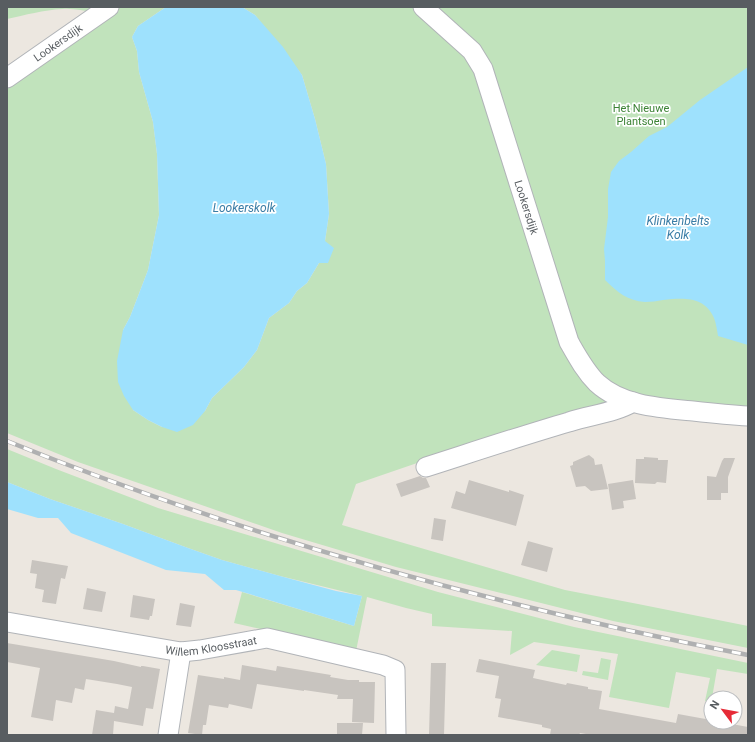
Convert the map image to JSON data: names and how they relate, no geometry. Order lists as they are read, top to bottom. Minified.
{"streets":{"street":["Lookersdijk","Willem Kloosstraat"]},"water":["Lookerskolk","Klinkenbelts Kolk"],"parks":["Het Nieuwe Plantsoen"],"north":"top left"}
